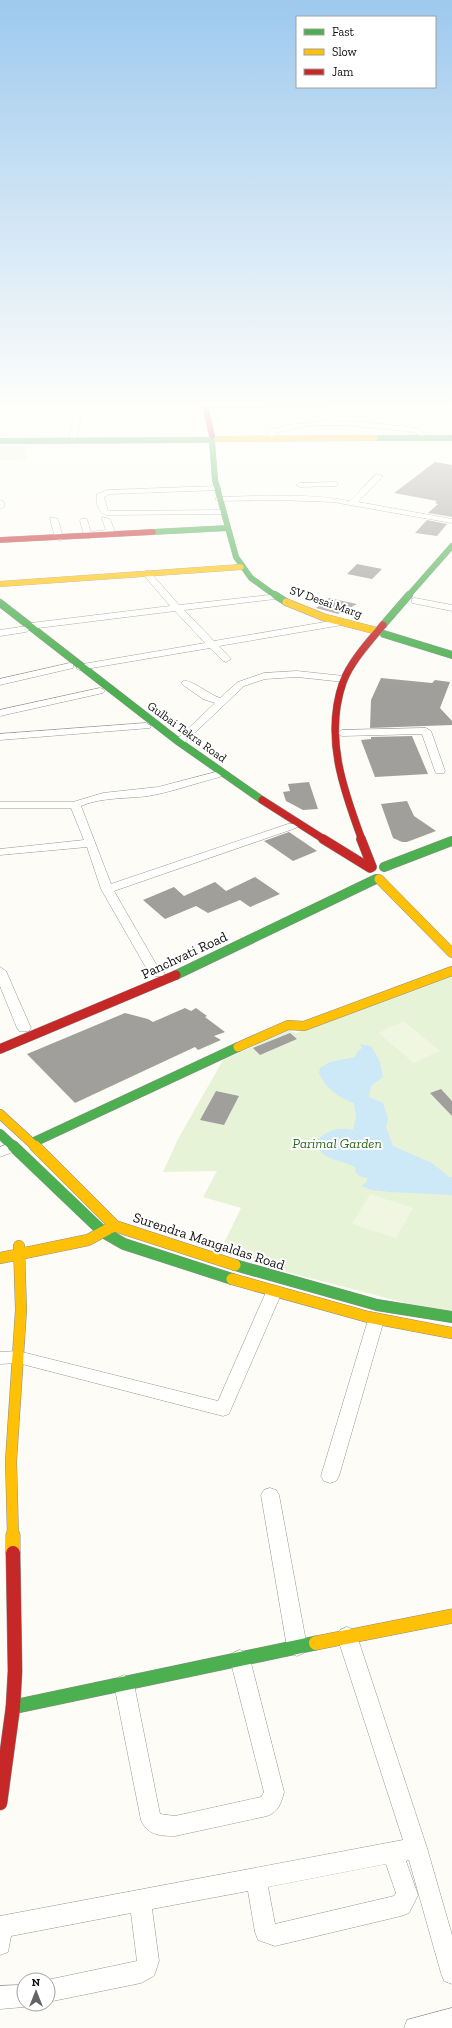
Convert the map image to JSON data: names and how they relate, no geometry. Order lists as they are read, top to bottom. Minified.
{"streets":{"main road":["SV Desai Marg","Gulbai Tekra Road","Panchvati Road","Surendra Mangaldas Road"]},"crossings":[["Gulbai Tekra Road","Panchvati Road"]],"parks":["Parimal Garden"],"legend":["Fast","Slow","Jam"],"north":"top"}
